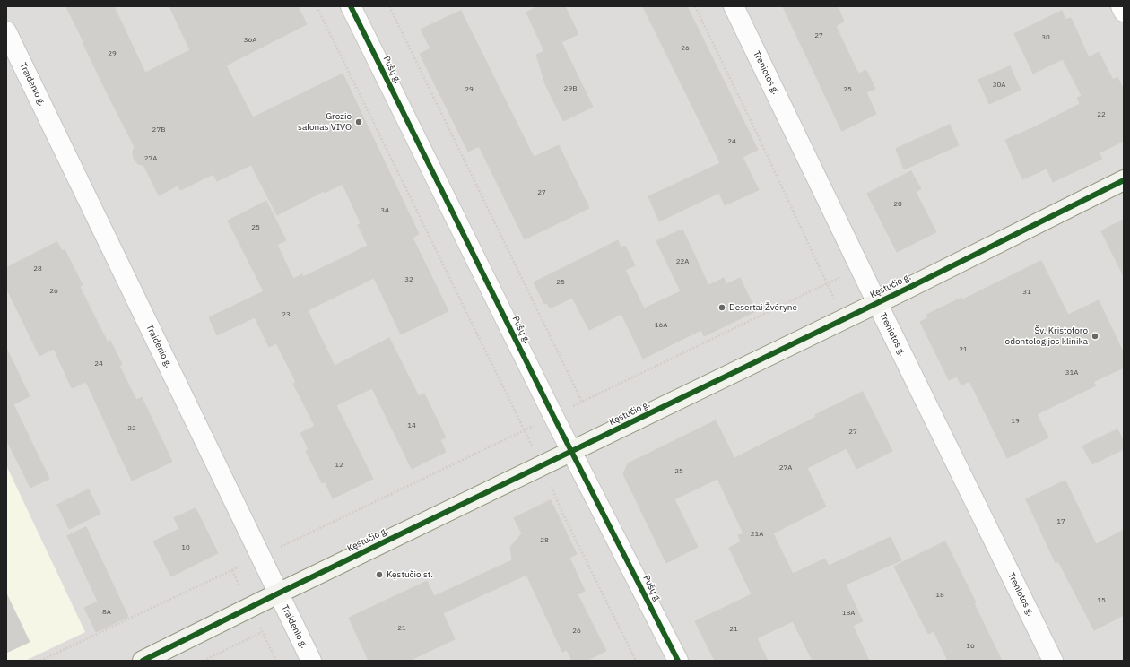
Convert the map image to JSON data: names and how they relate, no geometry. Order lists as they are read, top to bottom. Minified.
{"streets":{"main road":["Kęstučio g."],"street":["Pušų g.","Treniotos g.","Traidenio g."]},"crossings":[["Pušų g.","Kęstučio g."],["Treniotos g.","Kęstučio g."],["Traidenio g.","Kęstučio g."]],"places":["Grozio salonas VIVO","Desertai Žvėryne","Šv. Kristoforo odontologijos klinika","Kęstučio st."],"house_numbers":["27","30","36A","26","29","30A","29B","29","25","22","27B","24","27A","27","20","34","25","22A","28","32","25","26","31","23","16A","21","24","31A","19","14","22","27","12","27A","25","17","21A","28","10","18","15","8A","18A","21","21","26","16"]}
